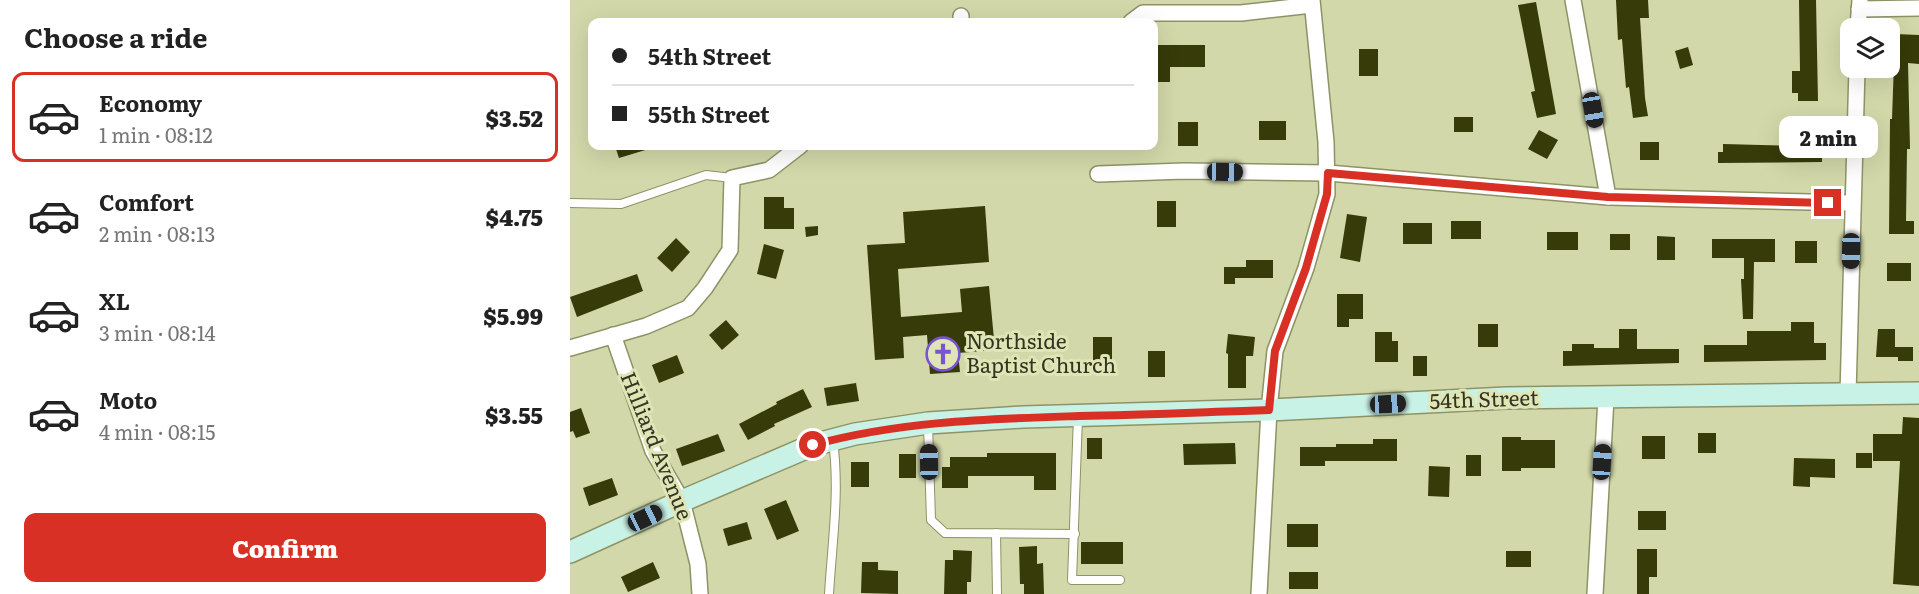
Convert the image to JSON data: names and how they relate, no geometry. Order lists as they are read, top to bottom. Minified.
{"streets":{"main road":["54th Street"],"street":["Hilliard Avenue"]},"crossings":[["54th Street","Hilliard Avenue"]],"places":{"church":["Northside Baptist Church"]},"page":{"heading":"Choose a ride","banner":["54th Street","55th Street"],"list":[{"name":"Economy","note":"1 min · 08:12","value":"$3.52"},{"name":"Comfort","note":"2 min · 08:13","value":"$4.75"},{"name":"XL","note":"3 min · 08:14","value":"$5.99"},{"name":"Moto","note":"4 min · 08:15","value":"$3.55"}],"bubble":"2 min","buttons":"Confirm"}}
